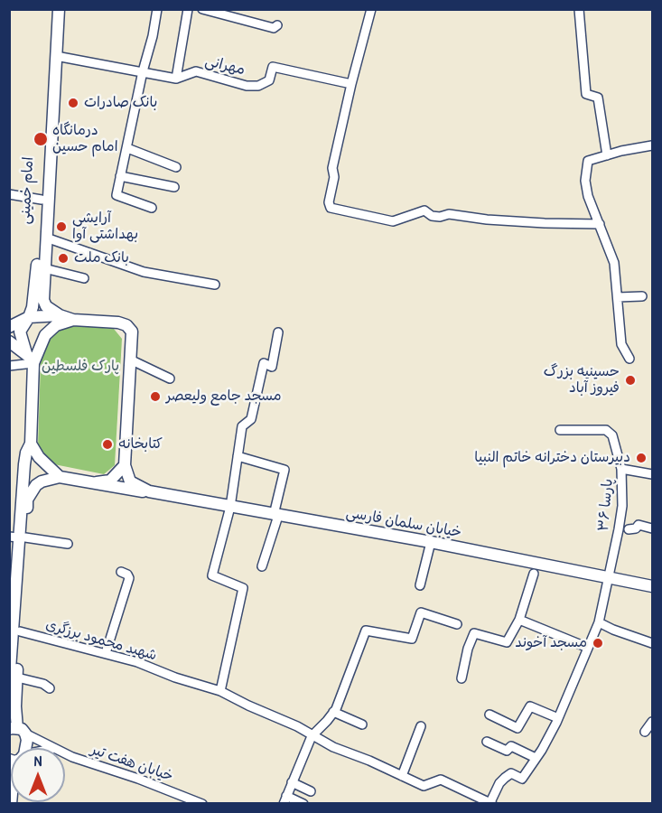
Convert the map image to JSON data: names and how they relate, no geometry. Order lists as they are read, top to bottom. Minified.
{"streets":{"main road":["امام خمینی","خیابان سلمان فارسی"],"street":["مهرانی","پارسا ۳۶","شهید محمود برزگری","خیابان هفت تیر"]},"crossings":[["مهرانی","امام خمینی"],["پارسا ۳۶","خیابان سلمان فارسی"],["پارسا ۳۶","شهید محمود برزگری"]],"parks":["پارک فلسطین"],"places":["بانک صادرات","درمانگاه امام حسین","آرایشی بهداشتی آوا","بانک ملت","حسینیه بزرگ فیروز آباد","مسجد جامع ولیعصر","کتابخانه","دبیرستان دخترانه خاتم النبیا","مسجد آخوند"],"north":"top"}
